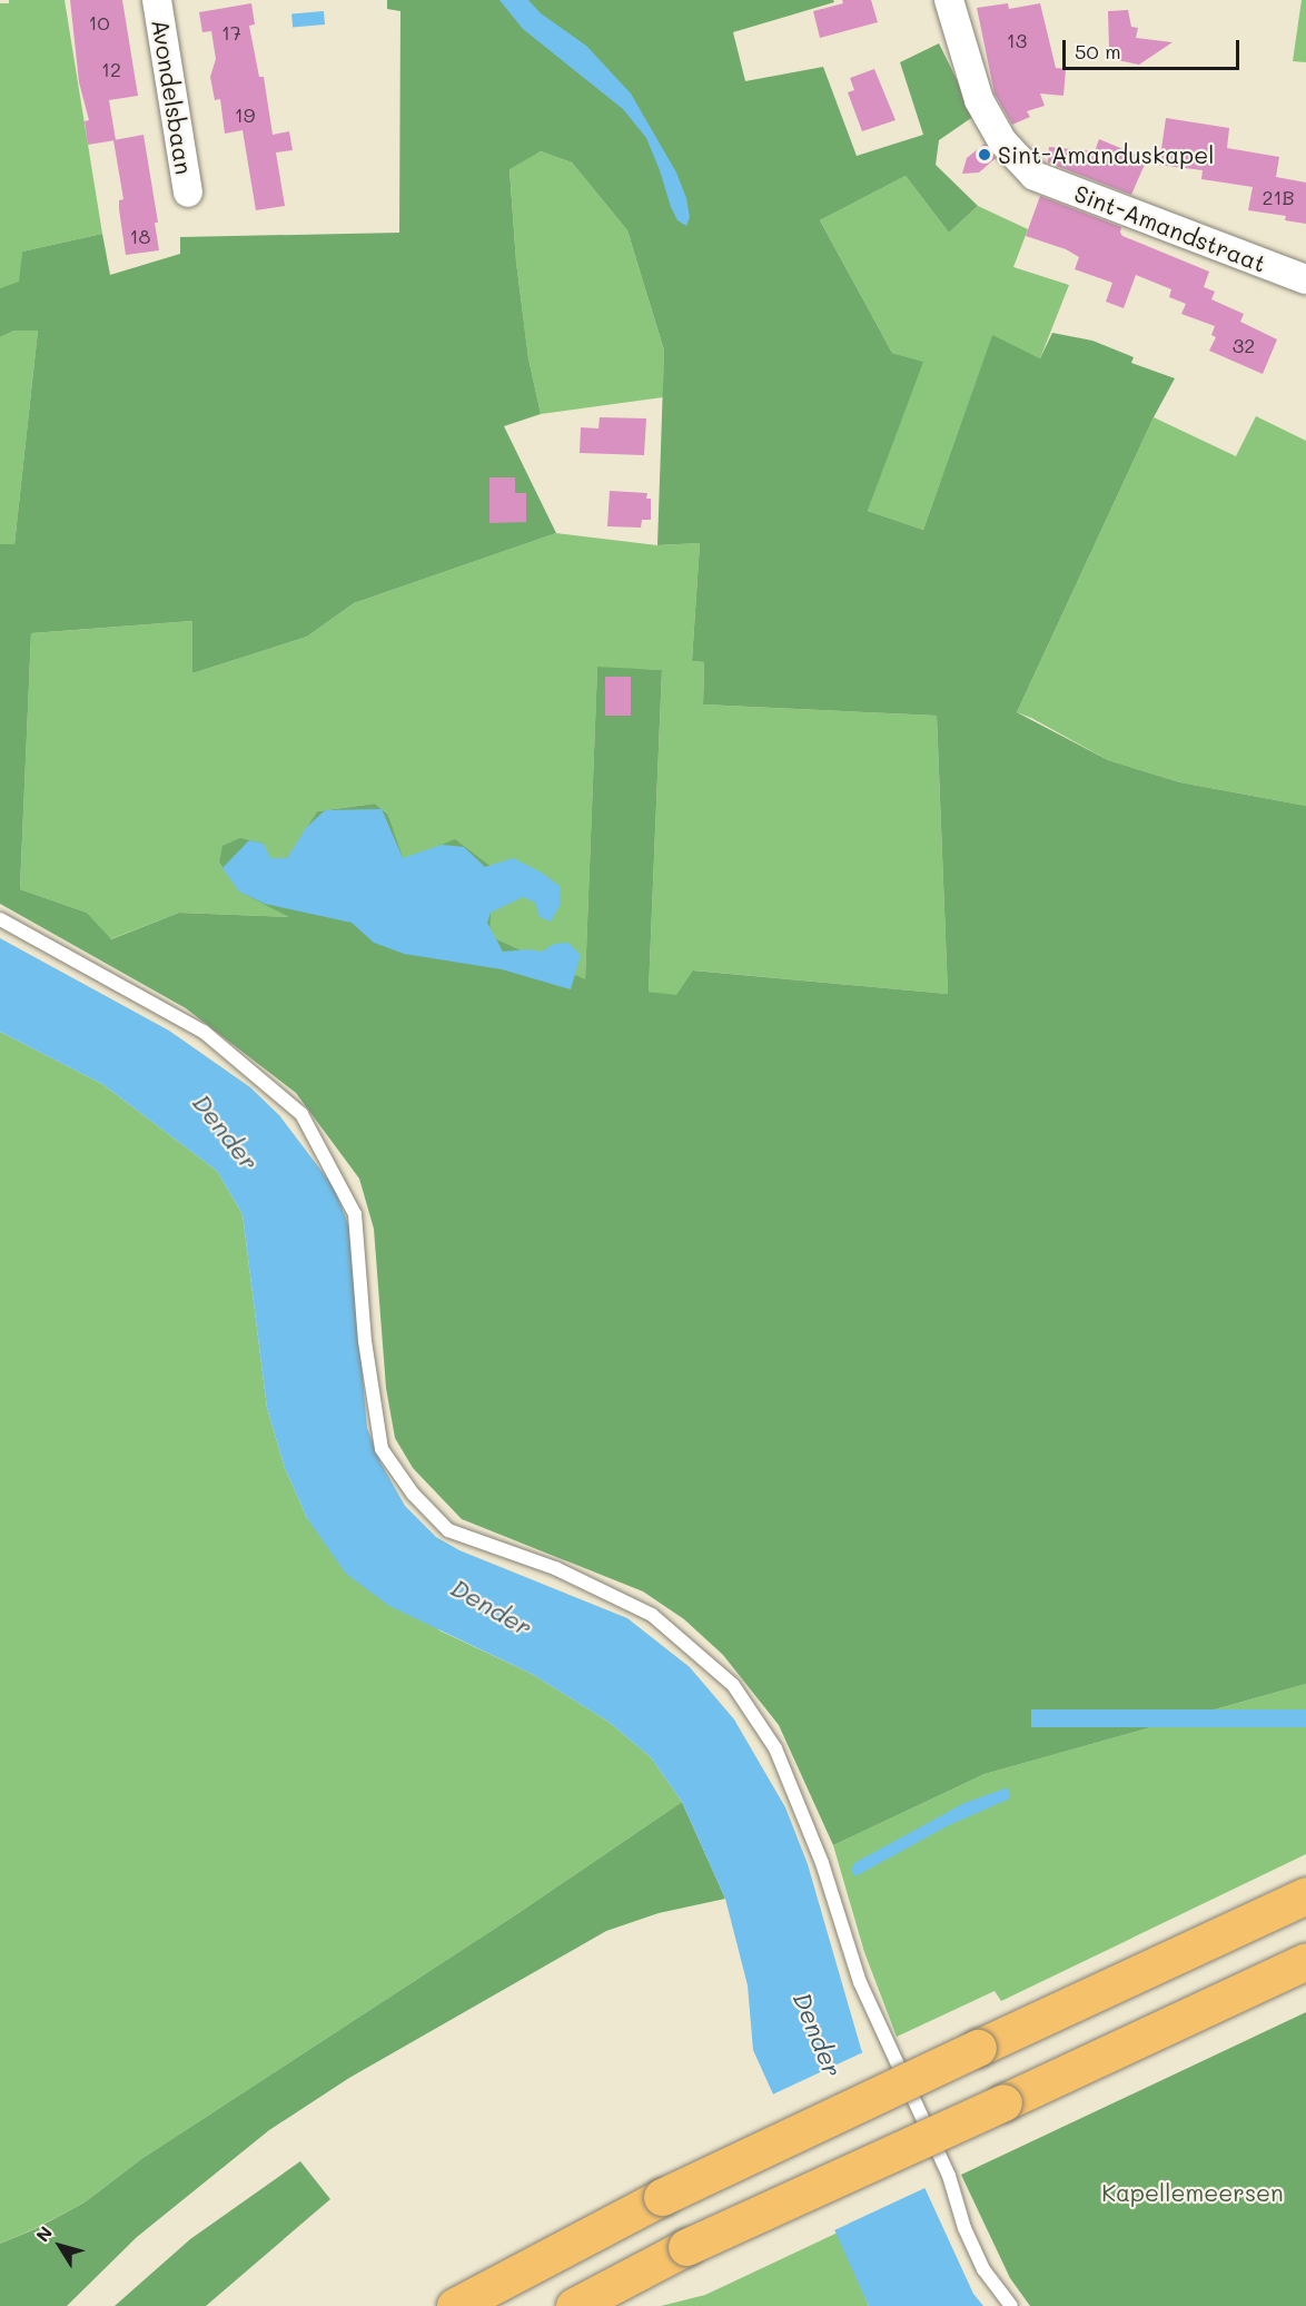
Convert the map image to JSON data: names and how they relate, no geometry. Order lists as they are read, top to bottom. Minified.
{"streets":{"street":["Avondelsbaan","Sint-Amandstraat"]},"water":["Dender"],"parks":["Kapellemeersen"],"places":["Sint-Amanduskapel"],"house_numbers":["10","17","13","12","19","21B","18","32"],"scale_bar":"50 m","north":"top left"}
